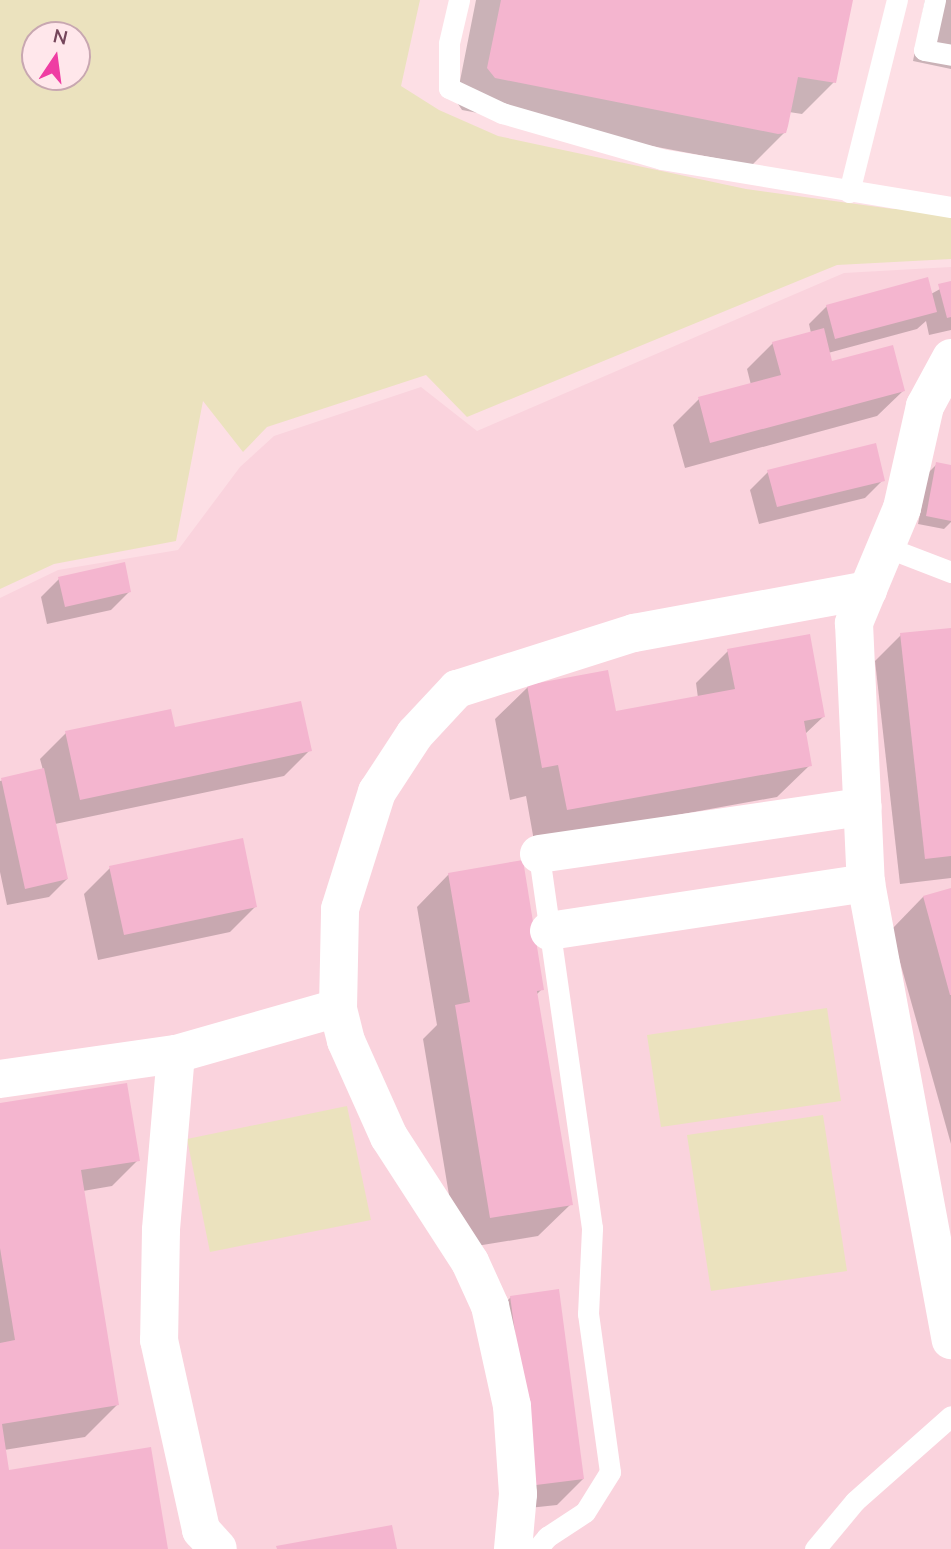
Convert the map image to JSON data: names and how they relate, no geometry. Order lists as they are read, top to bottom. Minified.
{"north":"top"}
